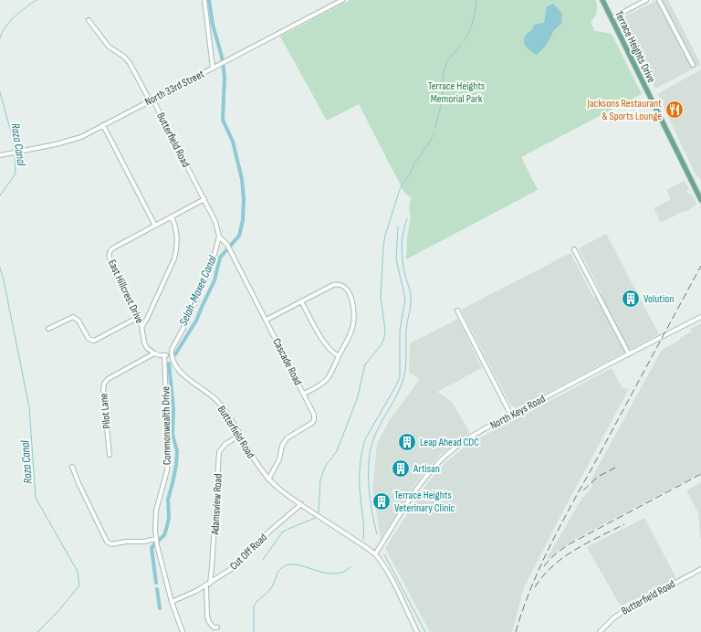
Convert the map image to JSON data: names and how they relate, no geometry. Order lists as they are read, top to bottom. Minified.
{"streets":{"main road":["Terrace Heights Drive"],"street":["North 33rd Street","Butterfield Road","East Hillcrest Drive","Cascade Road","Pilot Lane","North Keys Road","Commonwealth Drive","Adamsview Road","Cut Off Road"]},"crossings":[["North 33rd Street","Butterfield Road"],["Butterfield Road","Cascade Road"],["Butterfield Road","North Keys Road"],["Butterfield Road","Adamsview Road"],["Butterfield Road","Cut Off Road"],["East Hillcrest Drive","Pilot Lane"],["Commonwealth Drive","Cut Off Road"],["Adamsview Road","Cut Off Road"]],"water":["Roza Canal","Selah-Moxee Canal"],"parks":["Terrace Heights Memorial Park"],"places":{"restaurant":["Jacksons Restaurant & Sports Lounge"],"building":["Volution","Leap Ahead CDC","Artisan","Terrace Heights Veterinary Clinic"]}}
